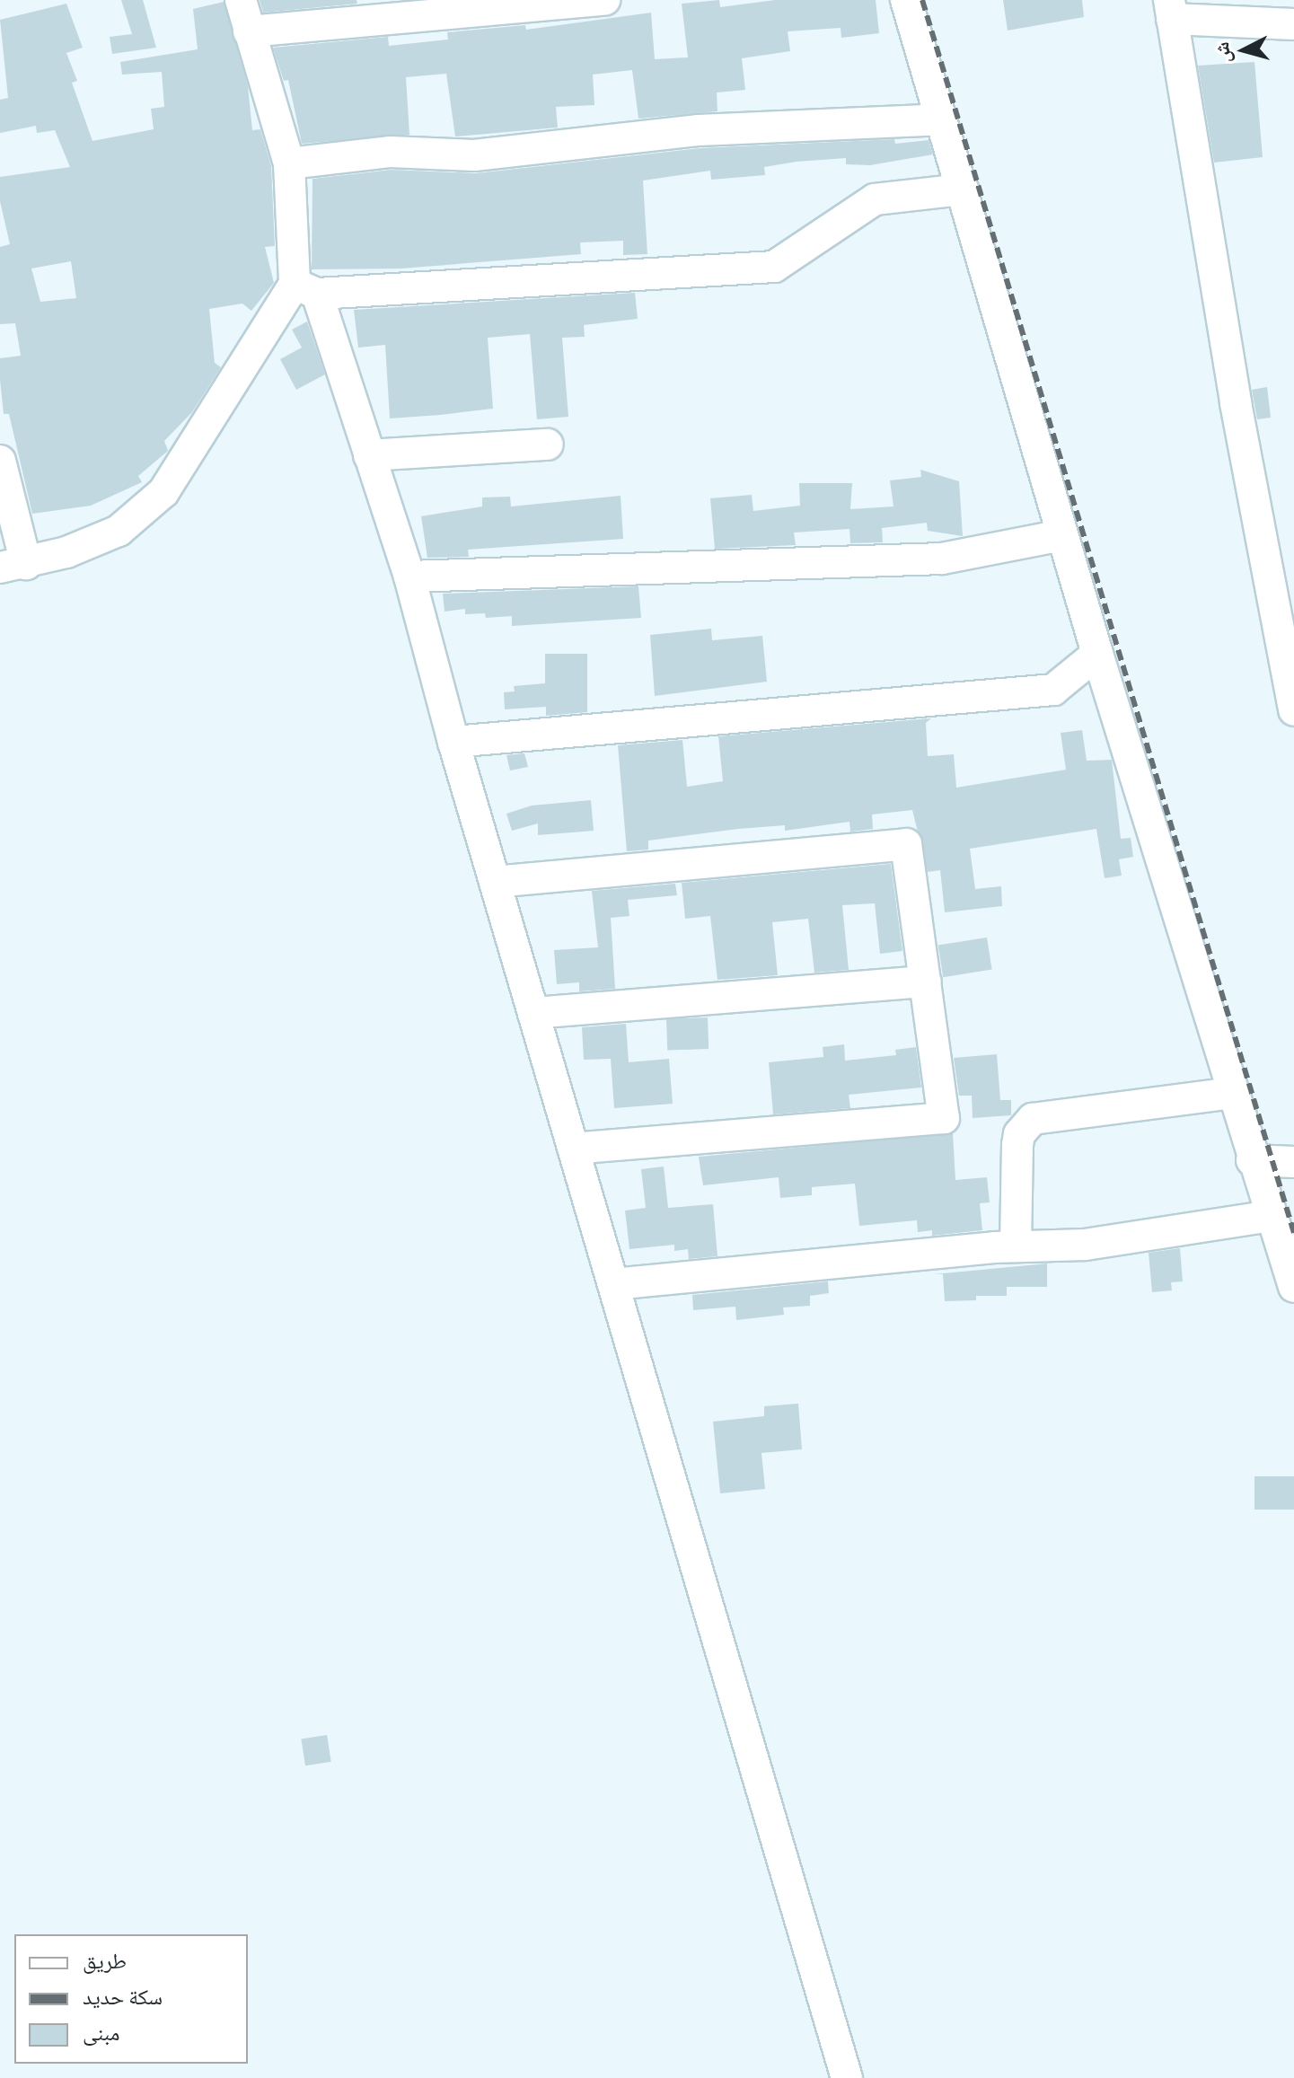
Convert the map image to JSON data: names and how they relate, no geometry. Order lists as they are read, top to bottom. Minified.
{"legend":["طريق","سكة حديد","مبنى"],"north":"left"}
